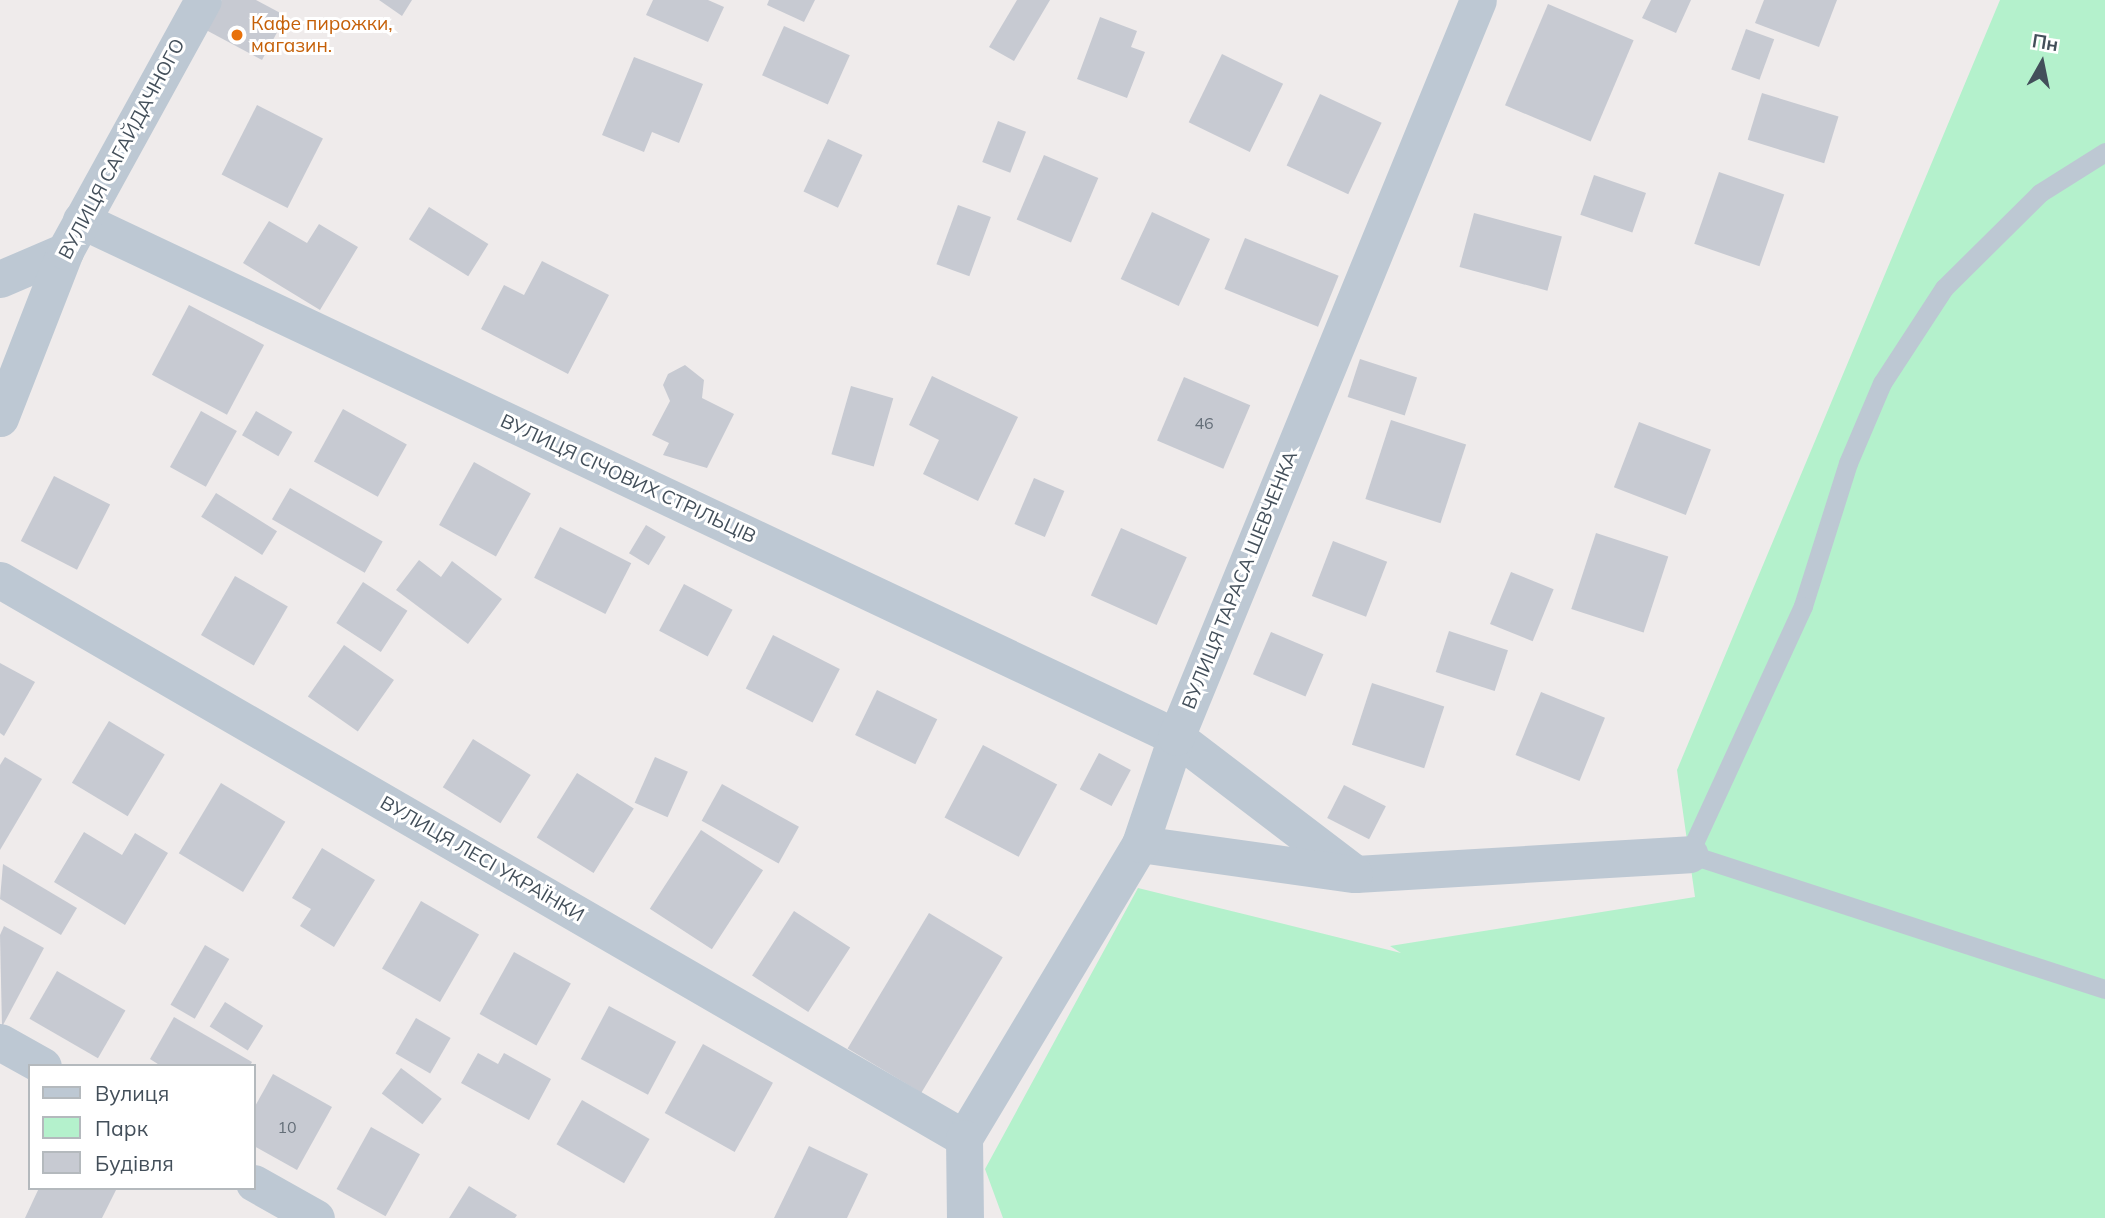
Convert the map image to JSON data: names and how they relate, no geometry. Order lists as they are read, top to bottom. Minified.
{"streets":{"street":["ВУЛИЦЯ САГАЙДАЧНОГО","ВУЛИЦЯ СІЧОВИХ СТРІЛЬЦІВ","ВУЛИЦЯ ТАРАСА ШЕВЧЕНКА","ВУЛИЦЯ ЛЕСІ УКРАЇНКИ"]},"crossings":[["ВУЛИЦЯ САГАЙДАЧНОГО","ВУЛИЦЯ СІЧОВИХ СТРІЛЬЦІВ"],["ВУЛИЦЯ СІЧОВИХ СТРІЛЬЦІВ","ВУЛИЦЯ ТАРАСА ШЕВЧЕНКА"],["ВУЛИЦЯ ТАРАСА ШЕВЧЕНКА","ВУЛИЦЯ ЛЕСІ УКРАЇНКИ"]],"places":["Кафе пирожки, магазин."],"house_numbers":["46","10"],"legend":["Вулиця","Парк","Будівля"],"north":"top"}
